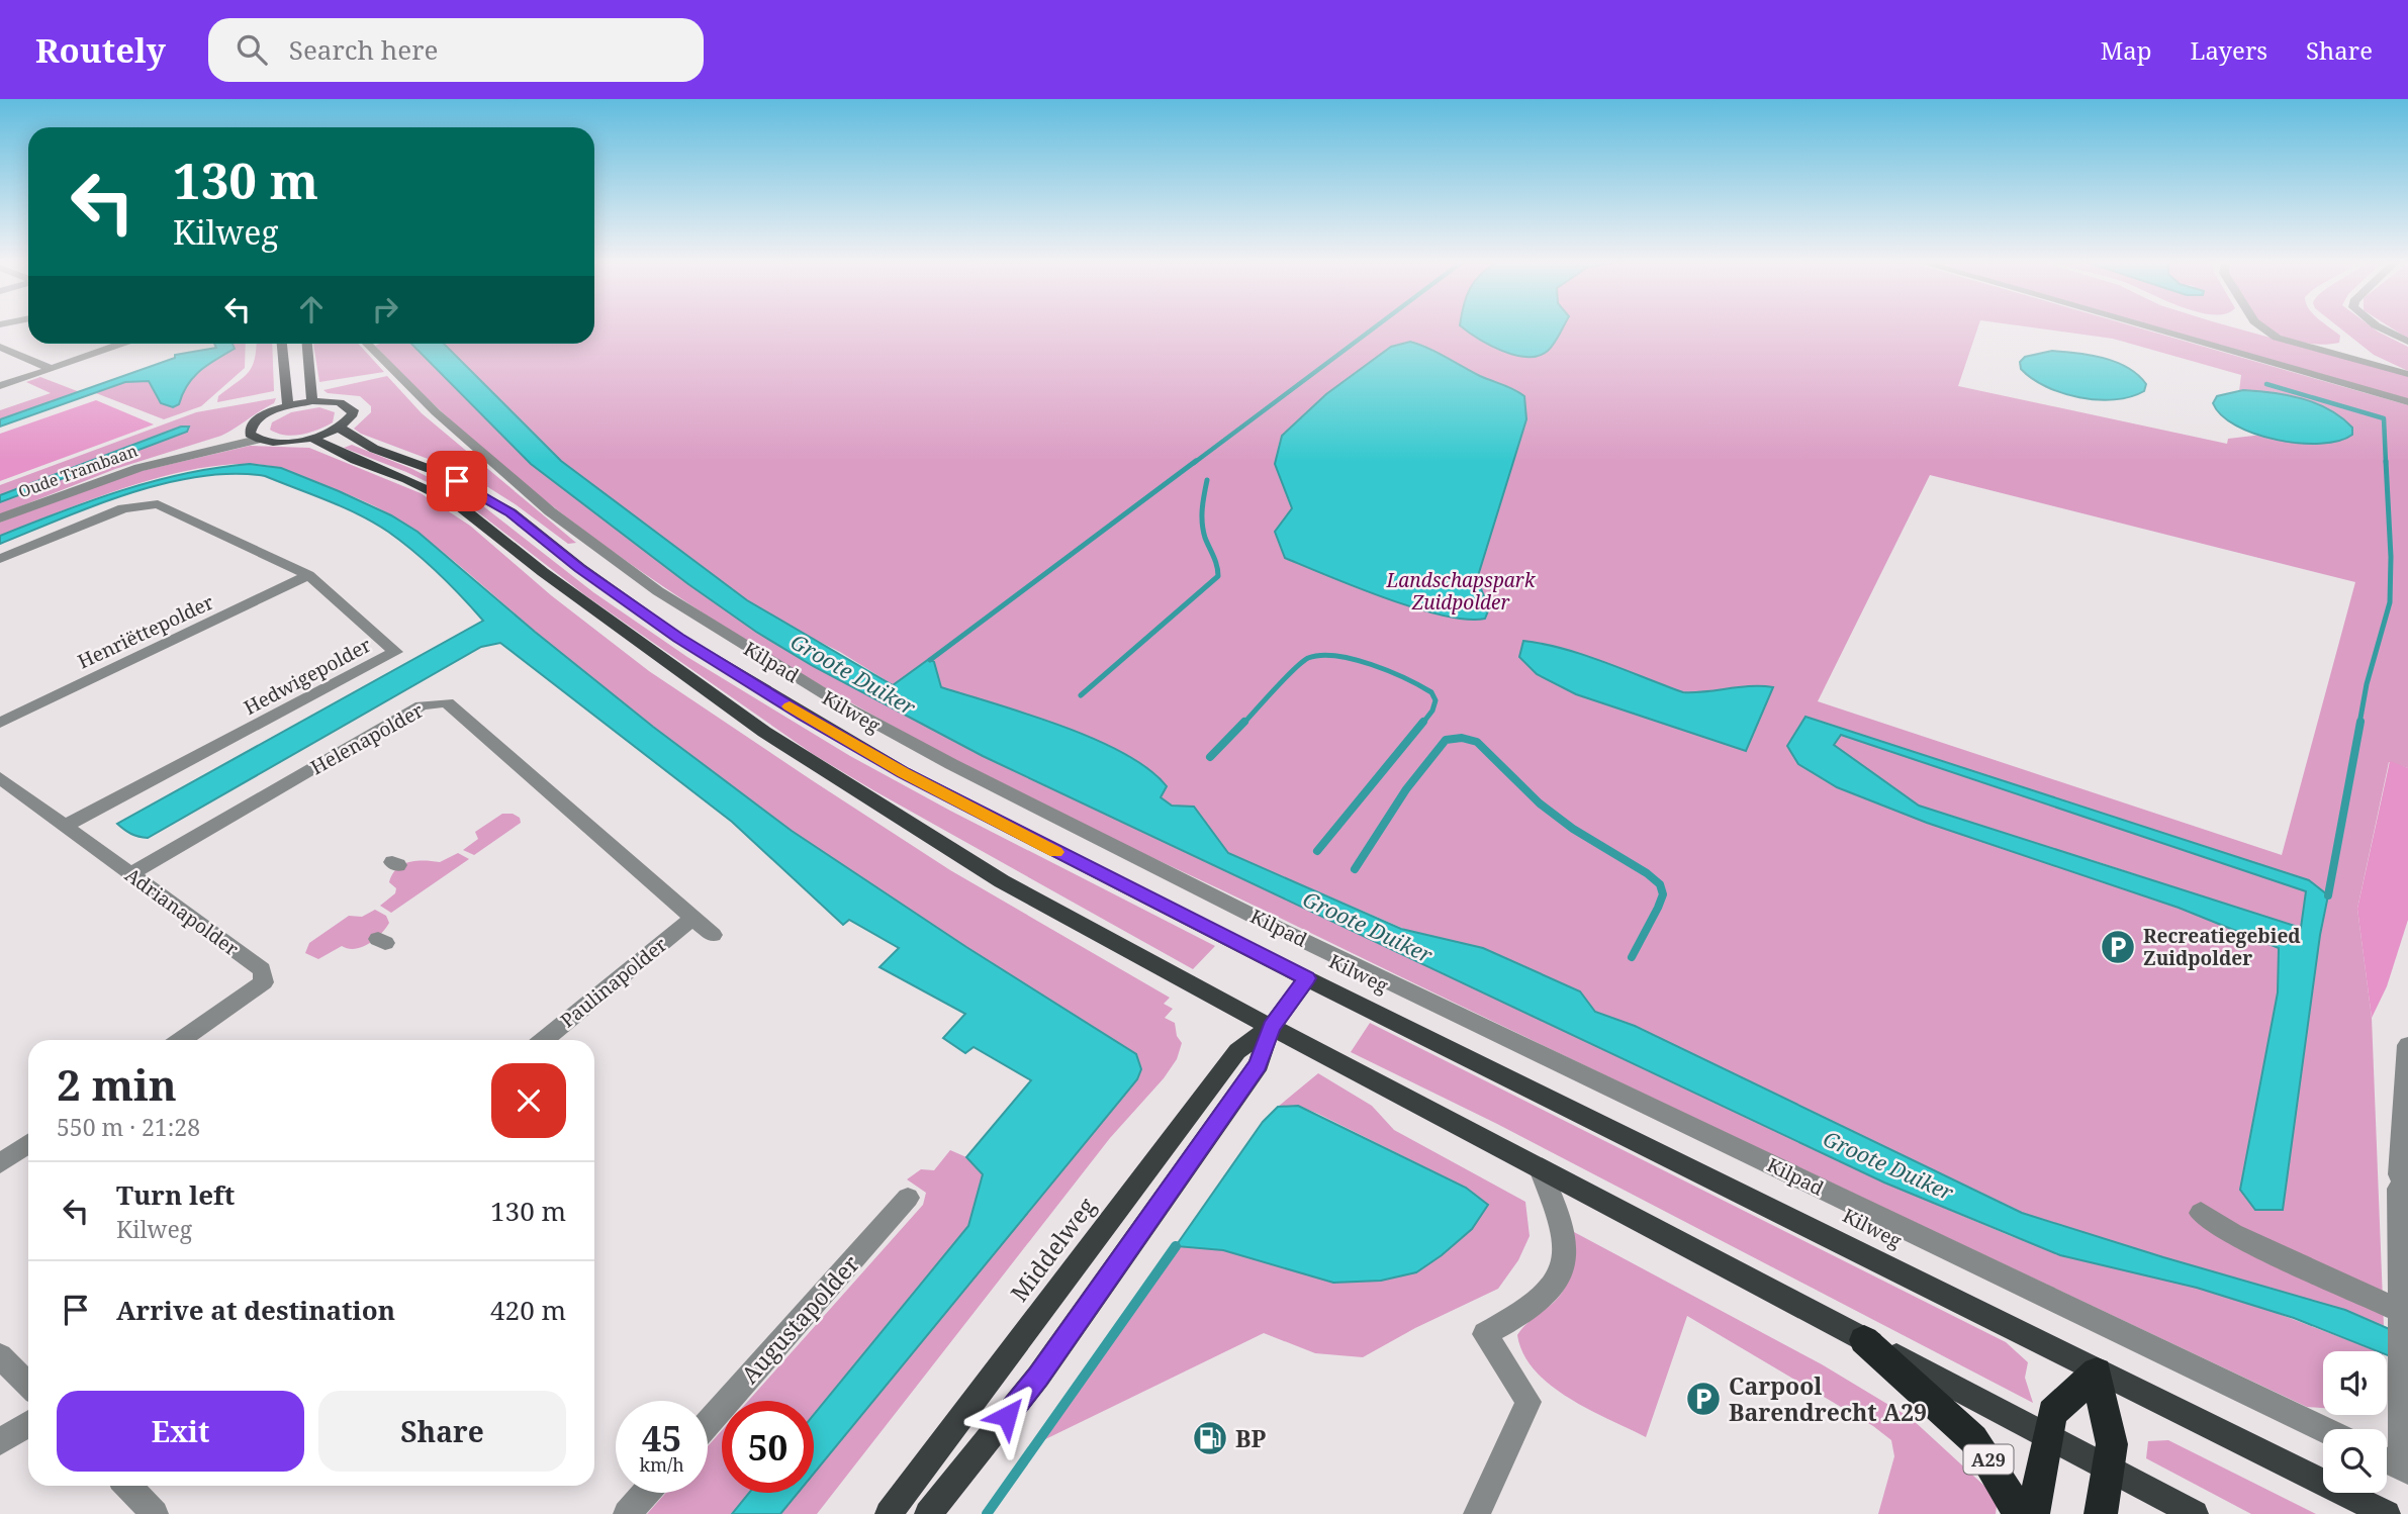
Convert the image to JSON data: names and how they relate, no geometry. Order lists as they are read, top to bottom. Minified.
{"streets":{"highway":["A29"],"main road":["Kilweg","Middelweg"],"street":["Oude Trambaan","Henriëttepolder","Kilpad","Hedwigepolder","Helenapolder","Adrianapolder","Paulinapolder","Augustapolder"]},"crossings":[["Henriëttepolder","Hedwigepolder"],["Hedwigepolder","Adrianapolder"],["Kilweg","Middelweg"],["Kilweg","A29"],["Helenapolder","Adrianapolder"],["Helenapolder","Paulinapolder"]],"water":["Groote Duiker"],"parks":["Landschapspark Zuidpolder"],"places":{"parking":["Recreatiegebied Zuidpolder","Carpool Barendrecht A29"],"fuel station":["BP"]},"page":{"header":"Routely","search":"Search here","nav":["Map","Layers","Share"],"turn":["130 m","Kilweg"],"heading":["2 min","550 m · 21:28"],"list":[{"name":"Turn left","note":"Kilweg","value":"130 m"},{"name":"Arrive at destination","value":"420 m"}],"buttons":["Exit","Share"],"speed":"45 km/h","limit":"50"}}
